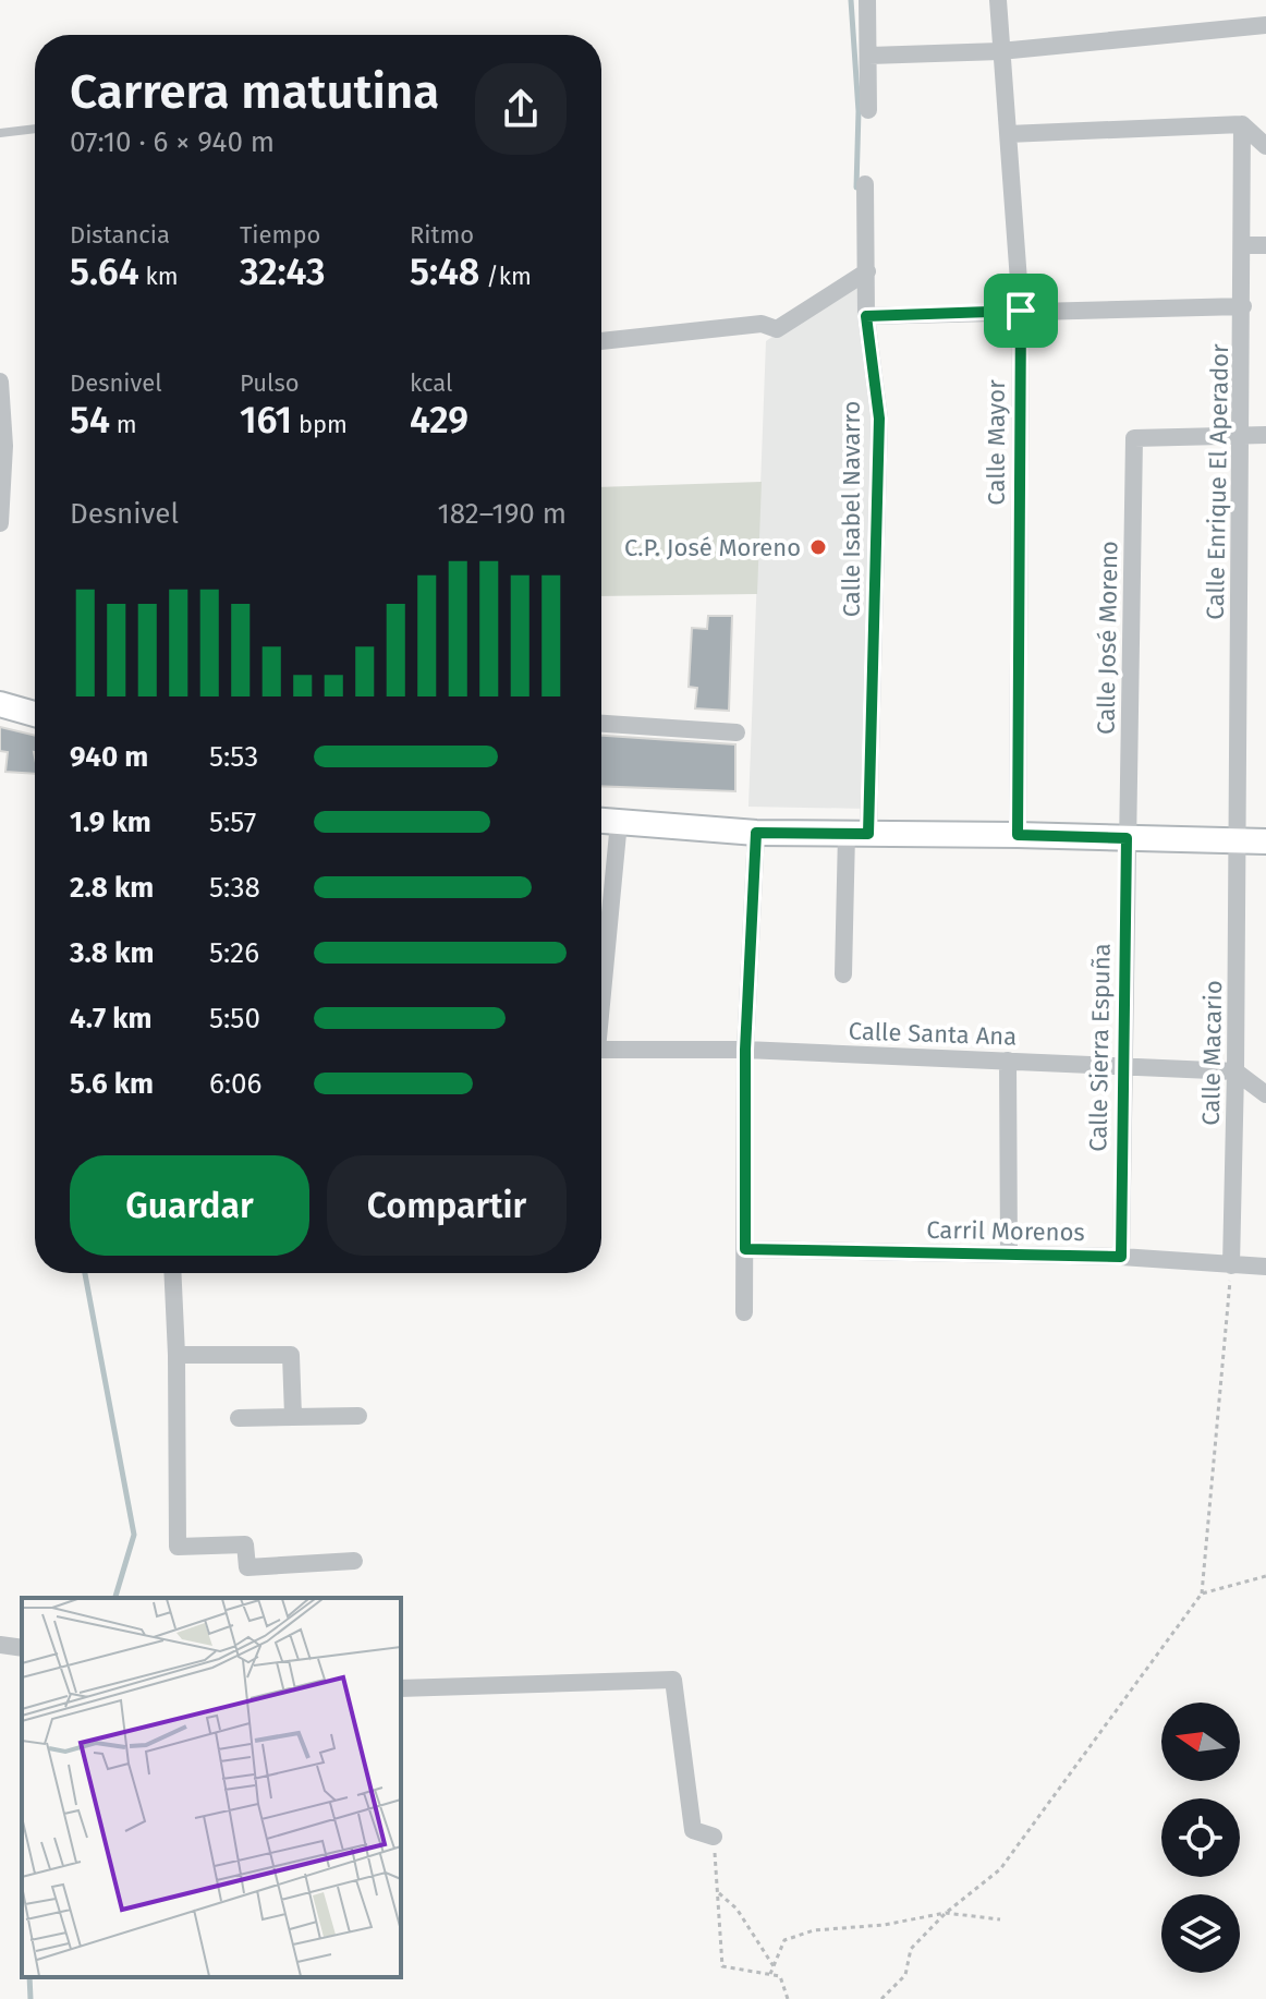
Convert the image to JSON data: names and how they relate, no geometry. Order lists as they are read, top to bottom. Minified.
{"streets":{"street":["Calle Mayor","Calle Enrique El Aperador","Calle Isabel Navarro","Calle José Moreno","Calle Santa Ana","Calle Sierra Espuña","Calle Macario","Carril Morenos"]},"crossings":[["Calle Enrique El Aperador","Calle José Moreno"],["Calle Enrique El Aperador","Calle Macario"],["Calle José Moreno","Calle Sierra Espuña"],["Calle Santa Ana","Calle Sierra Espuña"],["Calle Santa Ana","Calle Macario"],["Calle Sierra Espuña","Carril Morenos"],["Calle Macario","Carril Morenos"]],"places":["C.P. José Moreno"],"north":"left","page":{"heading":["Carrera matutina","07:10 · 6 × 940 m"],"stats":[["Distancia","5.64 km"],["Tiempo","32:43"],["Ritmo","5:48 /km"],["Desnivel","54 m"],["Pulso","161 bpm"],["kcal","429"]],"chart":["Desnivel","182–190 m"],"list":[{"name":"940 m","note":"5:53"},{"name":"1.9 km","note":"5:57"},{"name":"2.8 km","note":"5:38"},{"name":"3.8 km","note":"5:26"},{"name":"4.7 km","note":"5:50"},{"name":"5.6 km","note":"6:06"}],"buttons":["Guardar","Compartir"]}}
